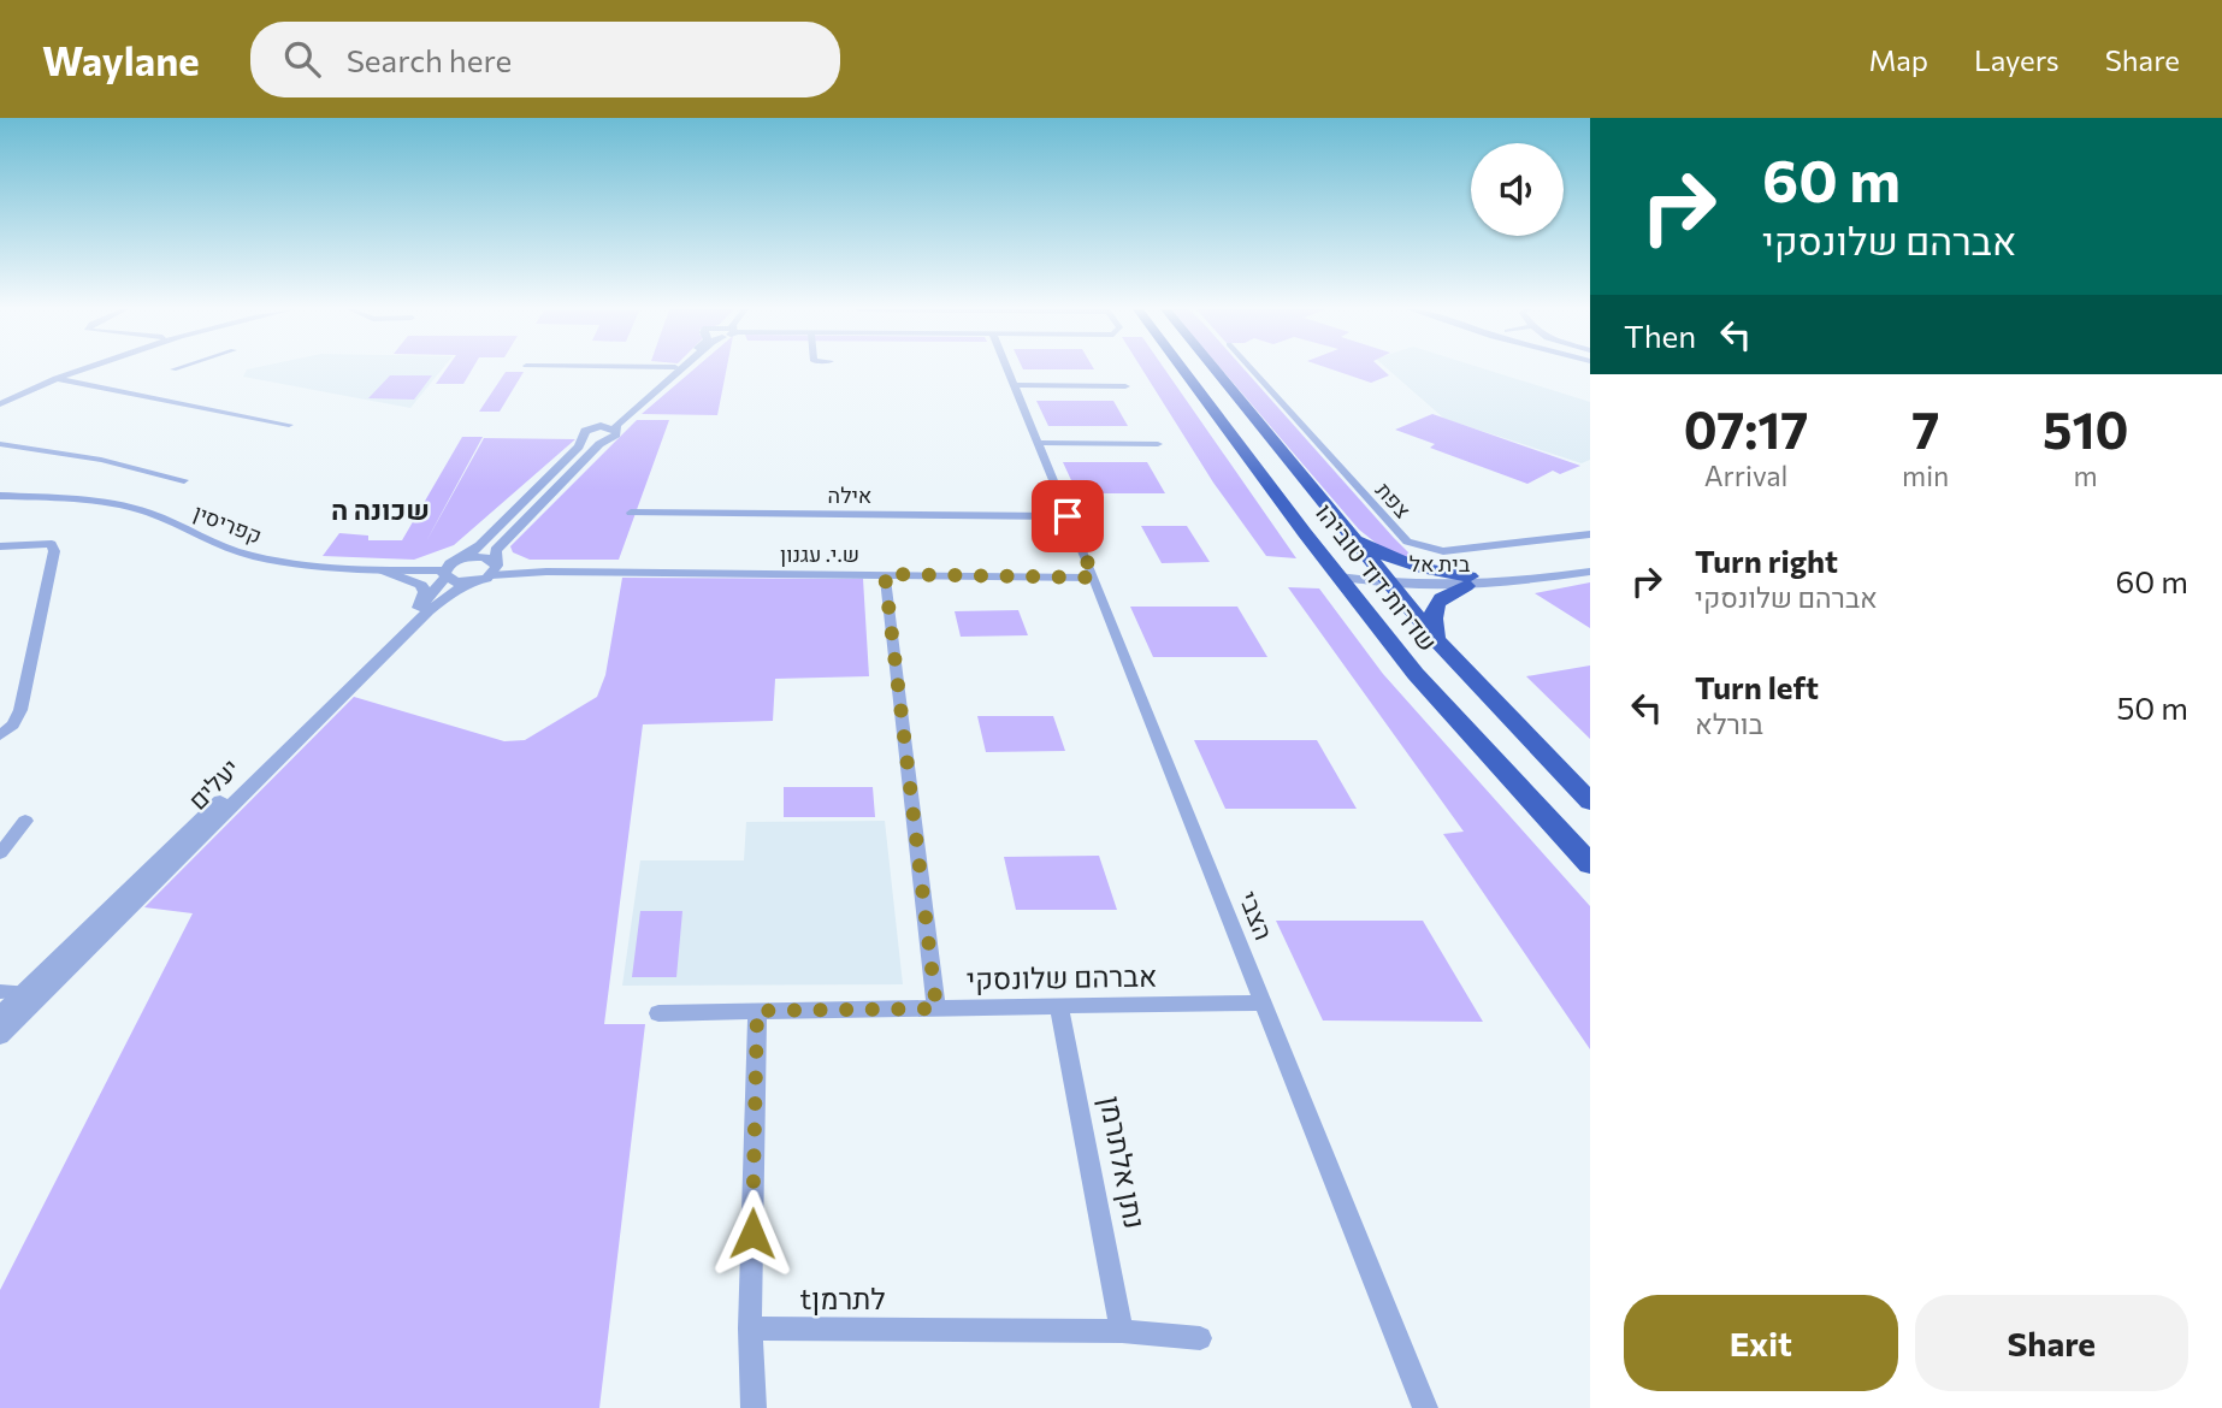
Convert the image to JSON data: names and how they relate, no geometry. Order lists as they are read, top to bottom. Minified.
{"streets":{"highway":["שדרות דוד טוביהו"],"street":["אילה","צפת","קפריסין","ש.י. עגנון","בית אל","יעלים","הצבי","אברהם שלונסקי","נתן אלתרמן","tלתרמן"]},"crossings":[["אילה","הצבי"],["קפריסין","יעלים"],["ש.י. עגנון","יעלים"],["ש.י. עגנון","הצבי"],["בית אל","שדרות דוד טוביהו"],["הצבי","אברהם שלונסקי"],["אברהם שלונסקי","נתן אלתרמן"],["נתן אלתרמן","tלתרמן"]],"districts":["שכונה ה"],"page":{"header":"Waylane","search":"Search here","nav":["Map","Layers","Share"],"turn":["60 m","אברהם שלונסקי"],"then":"Then","eta":["07:17","Arrival","7","min","510","m"],"list":[{"name":"Turn right","note":"אברהם שלונסקי","value":"60 m"},{"name":"Turn left","note":"בורלא","value":"50 m"}],"buttons":["Exit","Share"]}}
